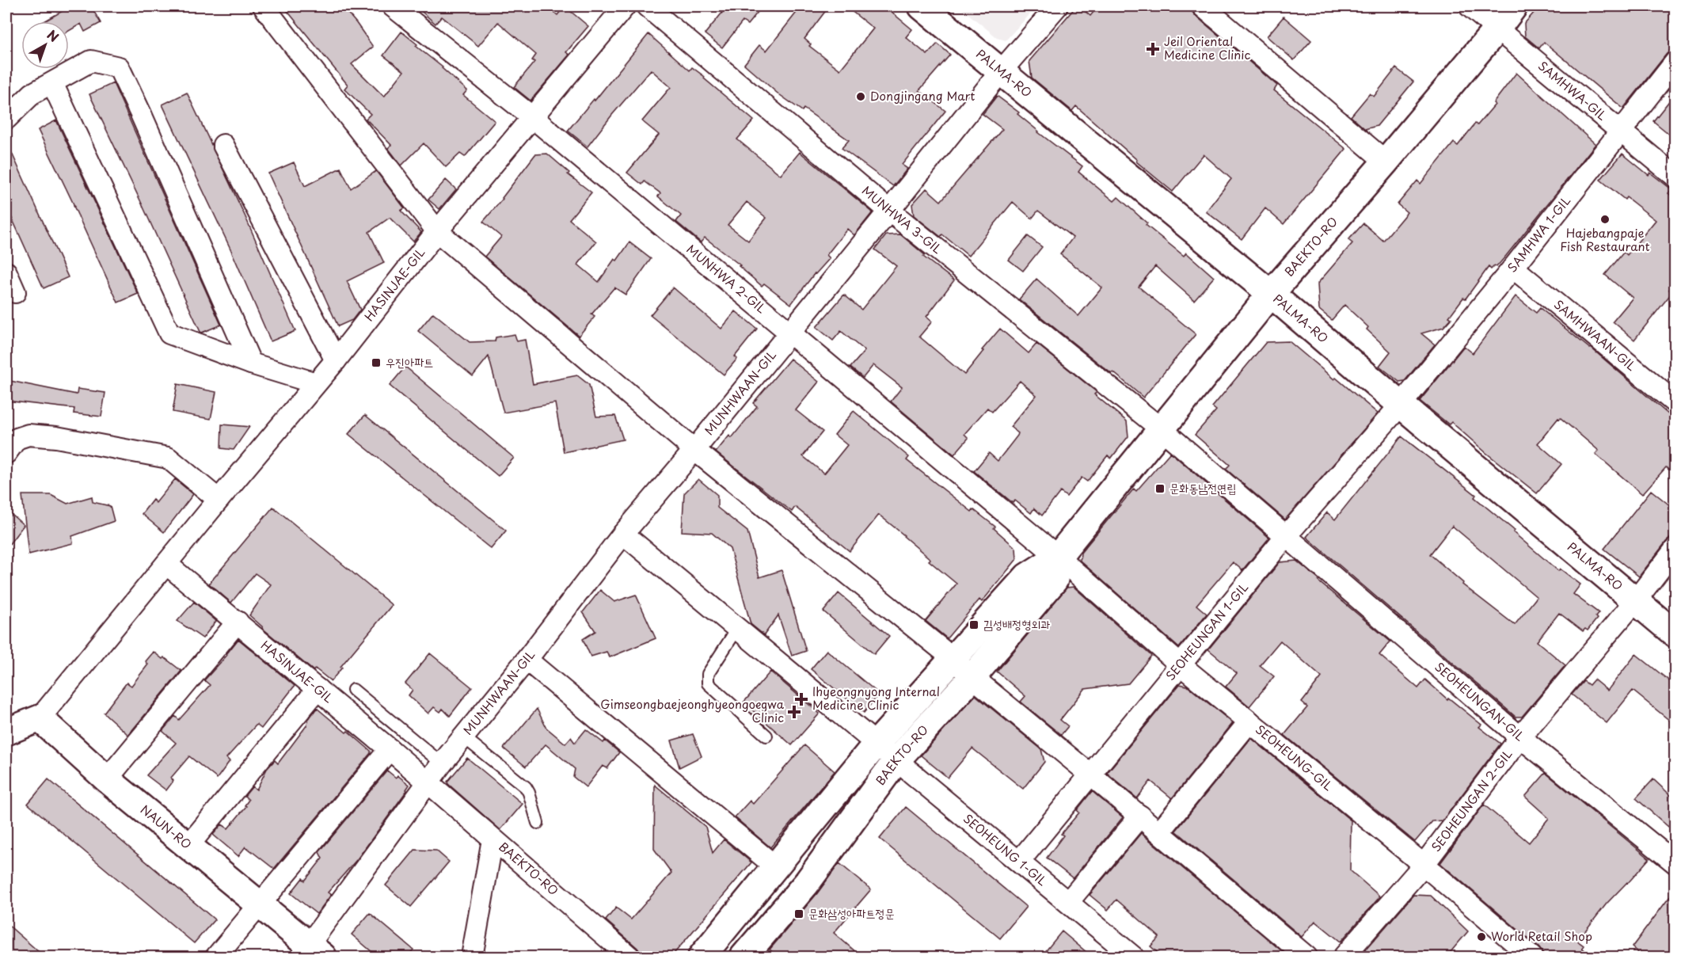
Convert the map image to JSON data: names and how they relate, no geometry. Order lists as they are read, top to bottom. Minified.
{"streets":{"street":["PALMA-RO","SAMHWA-GIL","MUNHWA 3-GIL","SAMHWA 1-GIL","BAEKTO-RO","MUNHWA 2-GIL","HASINJAE-GIL","SAMHWAAN-GIL","MUNHWAAN-GIL","SEOHEUNGAN 1-GIL","SEOHEUNGAN-GIL","SEOHEUNG-GIL","SEOHEUNGAN 2-GIL","NAUN-RO","SEOHEUNG 1-GIL"]},"crossings":[["PALMA-RO","SAMHWA 1-GIL"],["PALMA-RO","BAEKTO-RO"],["PALMA-RO","MUNHWAAN-GIL"],["PALMA-RO","SEOHEUNGAN 1-GIL"],["PALMA-RO","SEOHEUNGAN 2-GIL"],["SAMHWA-GIL","SAMHWA 1-GIL"],["SAMHWA-GIL","BAEKTO-RO"],["MUNHWA 3-GIL","BAEKTO-RO"],["MUNHWA 3-GIL","MUNHWAAN-GIL"],["MUNHWA 3-GIL","SEOHEUNGAN 1-GIL"],["MUNHWA 3-GIL","SEOHEUNGAN-GIL"],["SAMHWA 1-GIL","SAMHWAAN-GIL"],["SAMHWA 1-GIL","SEOHEUNGAN 1-GIL"],["BAEKTO-RO","MUNHWA 2-GIL"],["BAEKTO-RO","HASINJAE-GIL"],["BAEKTO-RO","MUNHWAAN-GIL"],["BAEKTO-RO","SEOHEUNG-GIL"],["BAEKTO-RO","SEOHEUNG 1-GIL"],["MUNHWA 2-GIL","HASINJAE-GIL"],["MUNHWA 2-GIL","MUNHWAAN-GIL"],["MUNHWA 2-GIL","SEOHEUNG-GIL"],["HASINJAE-GIL","MUNHWAAN-GIL"],["HASINJAE-GIL","NAUN-RO"],["MUNHWAAN-GIL","NAUN-RO"],["MUNHWAAN-GIL","SEOHEUNG 1-GIL"],["SEOHEUNGAN 1-GIL","SEOHEUNGAN-GIL"],["SEOHEUNGAN 1-GIL","SEOHEUNG-GIL"],["SEOHEUNGAN 1-GIL","SEOHEUNG 1-GIL"],["SEOHEUNGAN-GIL","SEOHEUNGAN 2-GIL"],["SEOHEUNG-GIL","SEOHEUNGAN 2-GIL"]],"places":{"health":["Jeil Oriental Medicine Clinic","Ihyeongnyong Internal Medicine Clinic","Gimseongbaejeonghyeongoegwa Clinic"],"other":["Dongjingang Mart","Hajebangpaje Fish Restaurant","World Retail Shop"],"transit":["우진아파트","문화동남전연립","김성배정형외과","문화삼성아파트정문"]},"north":"top right"}
